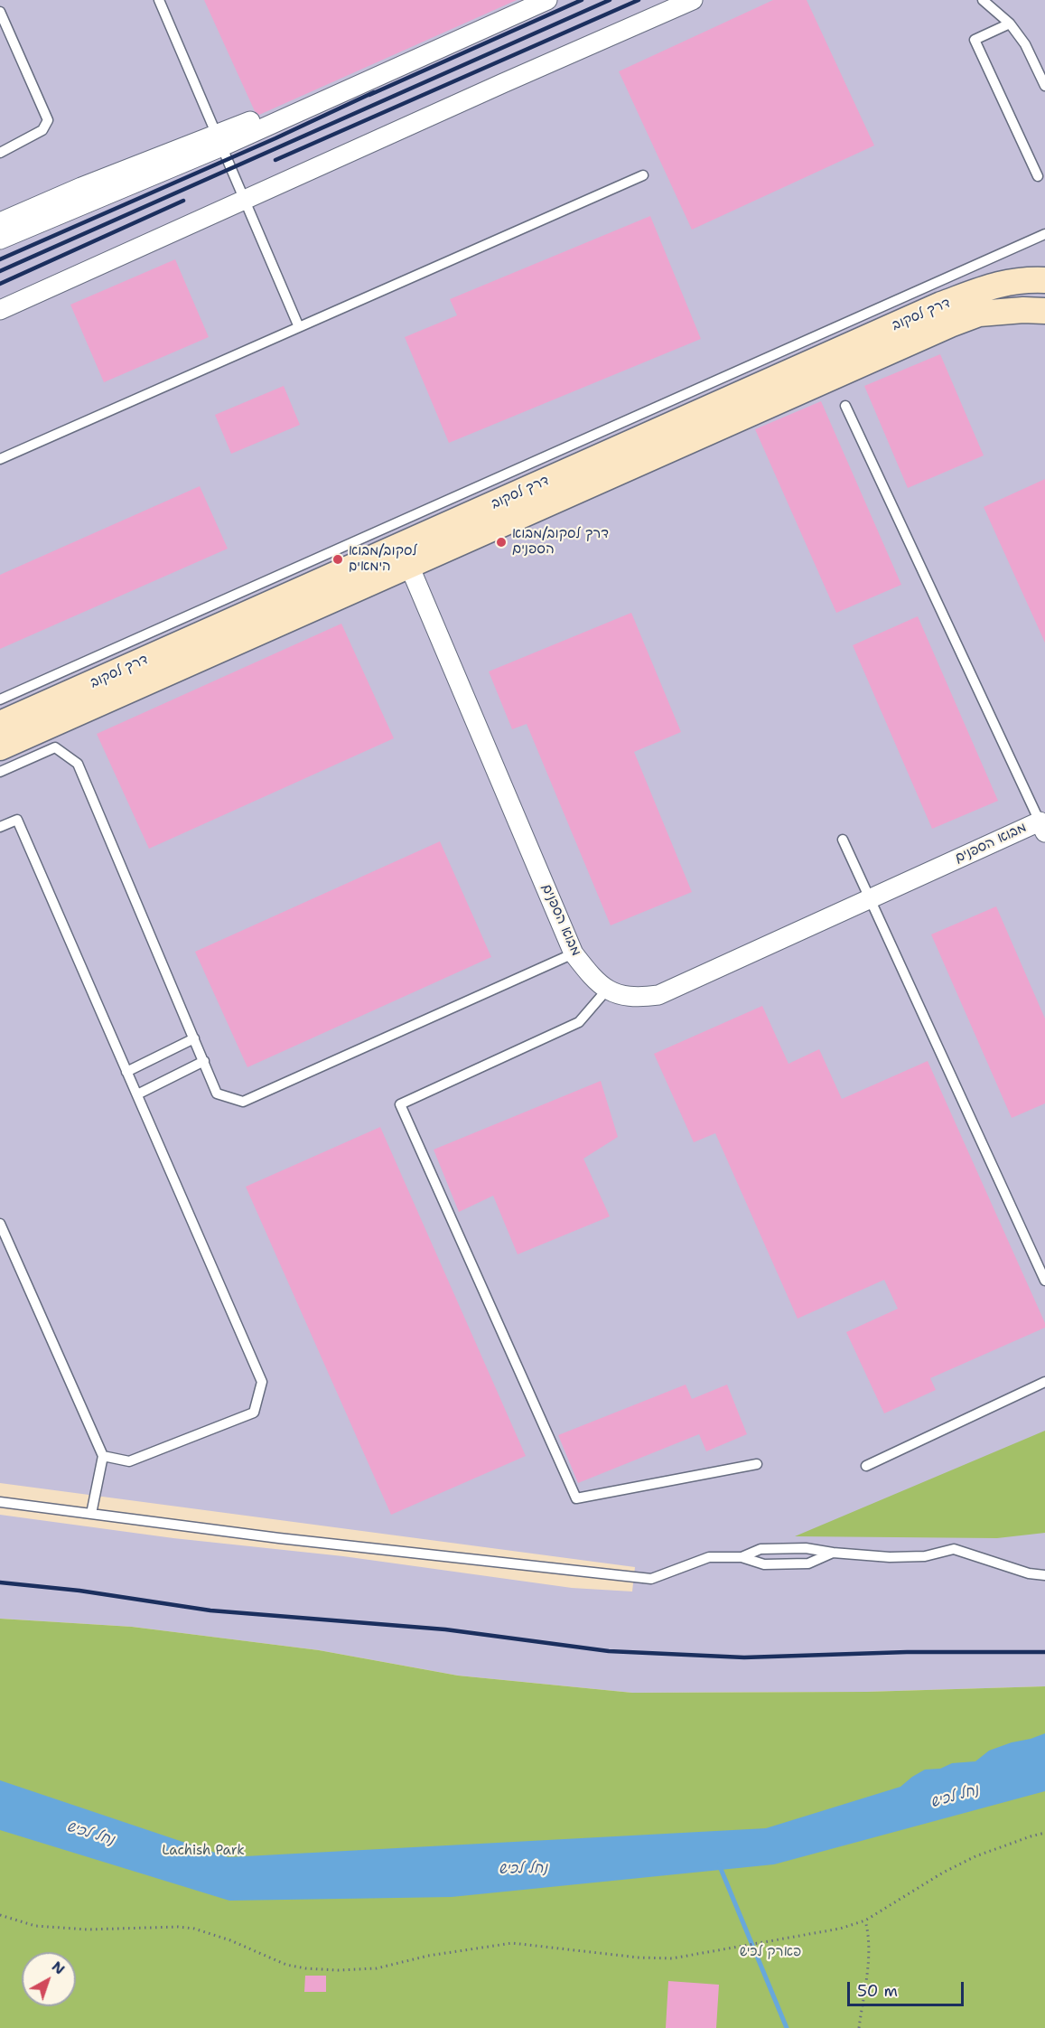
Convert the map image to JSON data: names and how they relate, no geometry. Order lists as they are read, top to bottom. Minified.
{"streets":{"street":["דרך לסקוב","מבוא הספנים"]},"crossings":[["דרך לסקוב","מבוא הספנים"]],"water":["נחל לכיש"],"parks":["Lachish Park","פארק לכיש"],"places":["דרך לסקוב/מבוא הספנים","לסקוב/מבוא הימאים"],"scale_bar":"50 m","north":"top right"}
